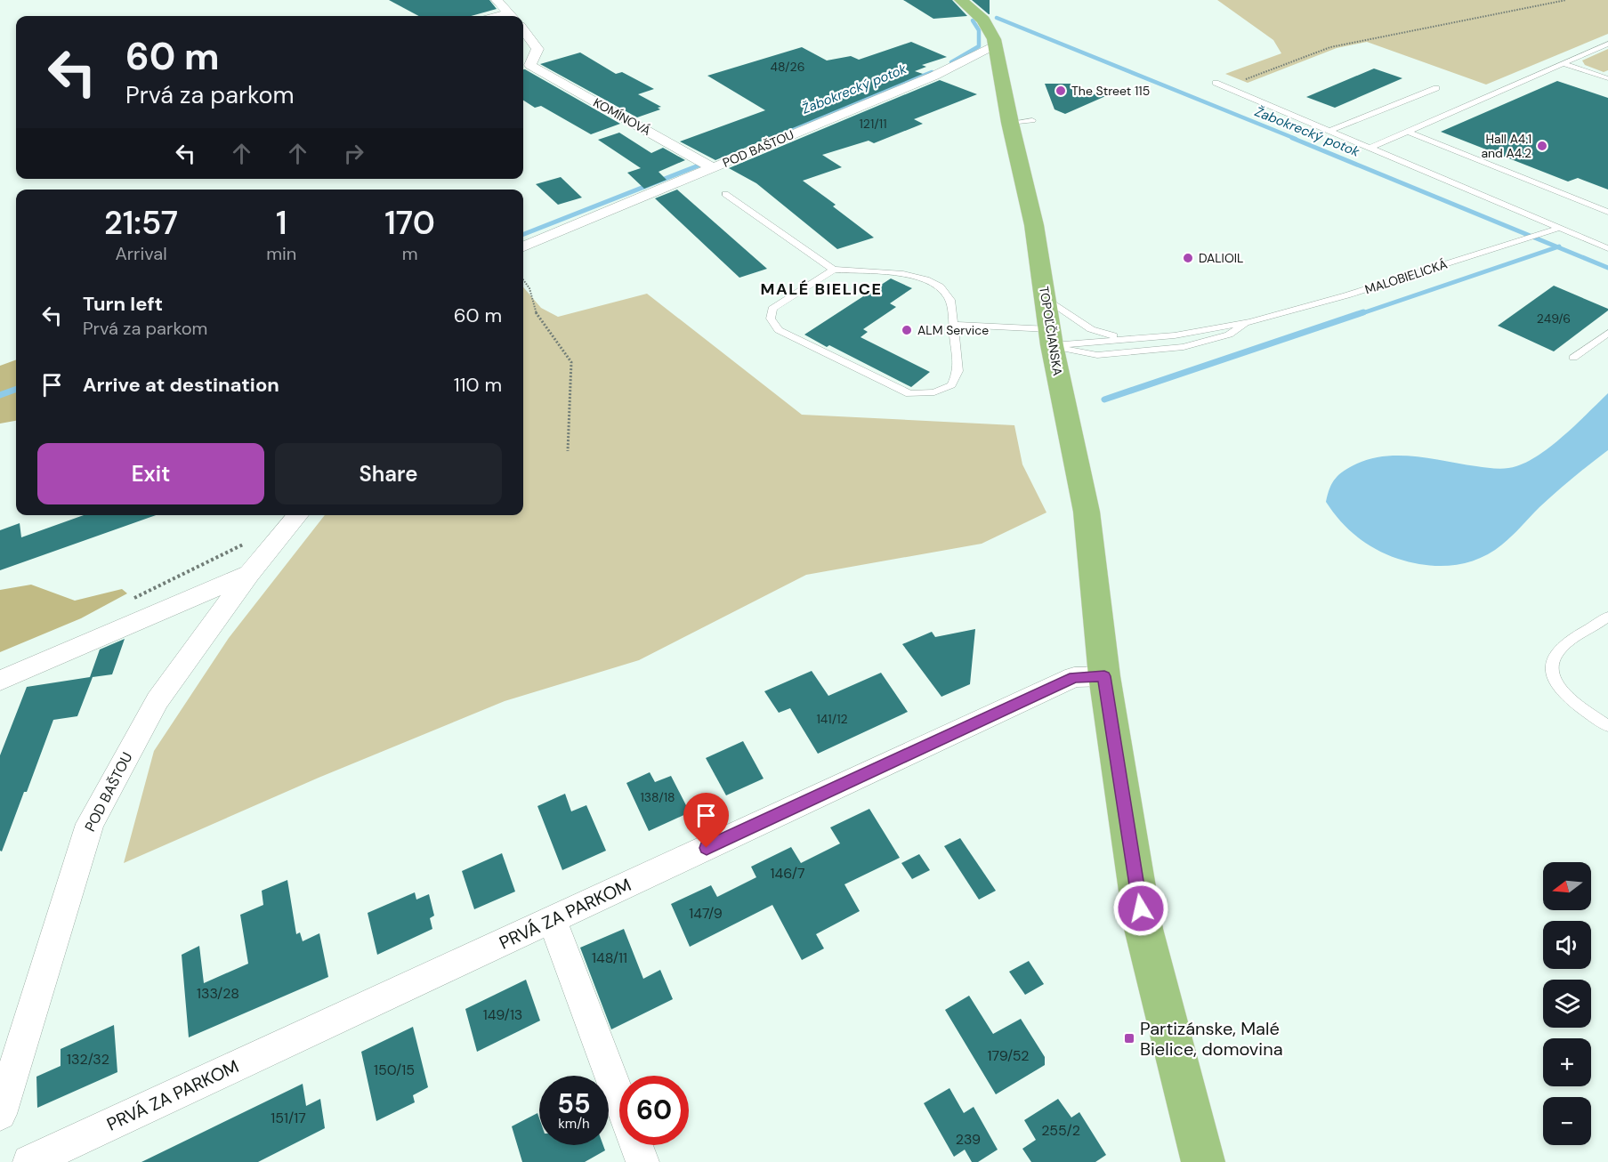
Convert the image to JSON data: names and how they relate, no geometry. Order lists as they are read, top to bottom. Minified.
{"streets":{"main road":["TOPOĽČIANSKA"],"street":["KOMÍNOVÁ","POD BAŠTOU","PRVÁ ZA PARKOM"],"lane":["MALOBIELICKÁ"]},"crossings":[["KOMÍNOVÁ","POD BAŠTOU"],["POD BAŠTOU","TOPOĽČIANSKA"],["MALOBIELICKÁ","TOPOĽČIANSKA"],["TOPOĽČIANSKA","PRVÁ ZA PARKOM"]],"districts":["MALÉ BIELICE"],"water":["Žabokrecký potok"],"places":{"other":["The Street 115","Hall A4.1 and A4.2","DALIOIL","ALM Service"],"transit":["Partizánske, Malé Bielice, domovina"]},"house_numbers":["48/26","121/11","249/6","141/12","138/18","146/7","147/9","148/11","133/28","149/13","179/52","132/32","150/15","151/17","255/2","239"],"north":"left","page":{"turn":["60 m","Prvá za parkom"],"eta":["21:57","Arrival","1","min","170","m"],"list":[{"name":"Turn left","note":"Prvá za parkom","value":"60 m"},{"name":"Arrive at destination","value":"110 m"}],"buttons":["Exit","Share"],"map_buttons":["+","−"],"speed":"55 km/h","limit":"60"}}
